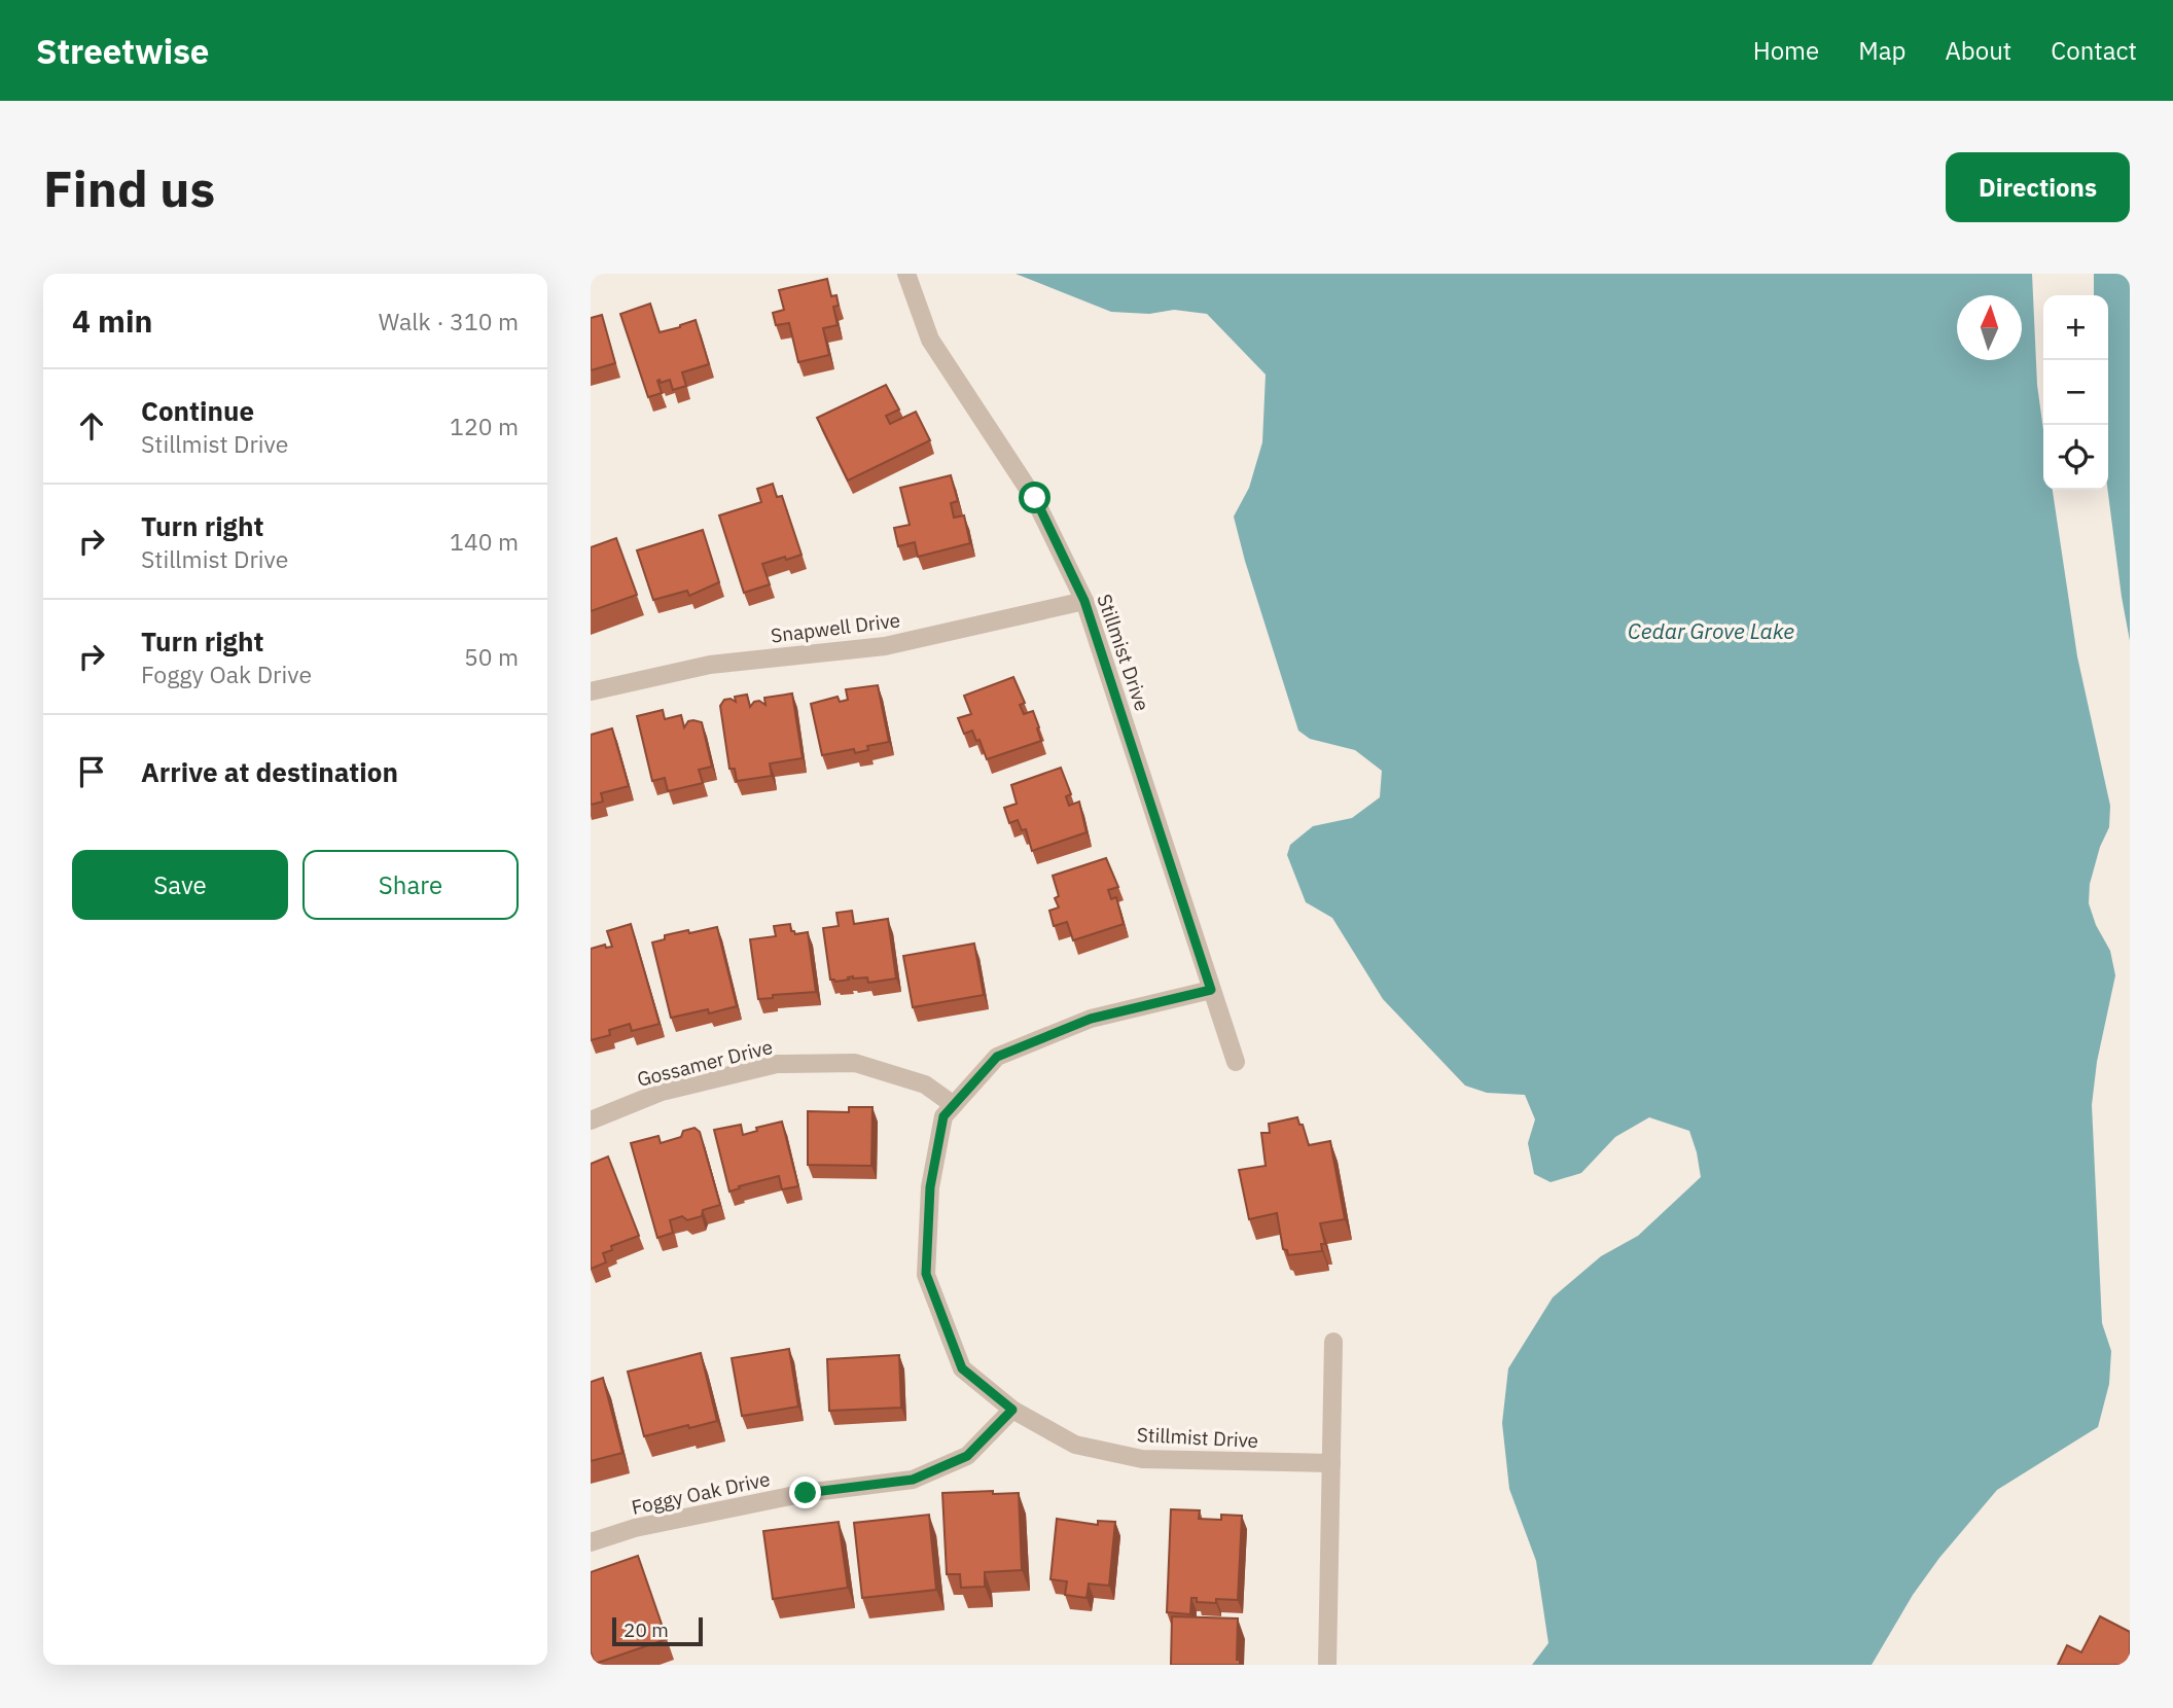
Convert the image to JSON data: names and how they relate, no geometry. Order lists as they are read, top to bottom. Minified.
{"streets":{"street":["Snapwell Drive","Stillmist Drive","Gossamer Drive","Foggy Oak Drive"]},"crossings":[["Snapwell Drive","Stillmist Drive"],["Stillmist Drive","Gossamer Drive"],["Stillmist Drive","Foggy Oak Drive"]],"water":["Cedar Grove Lake"],"scale_bar":"20 m","north":"top","page":{"header":"Streetwise","nav":["Home","Map","About","Contact"],"buttons":["Directions",["Save","Share"]],"title":"Find us","heading":["4 min","Walk · 310 m"],"map_buttons":["+","−"],"list":[["Continue","Stillmist Drive","120 m"],["Turn right","Stillmist Drive","140 m"],["Turn right","Foggy Oak Drive","50 m"],"Arrive at destination"],"scale":"20 m"}}
